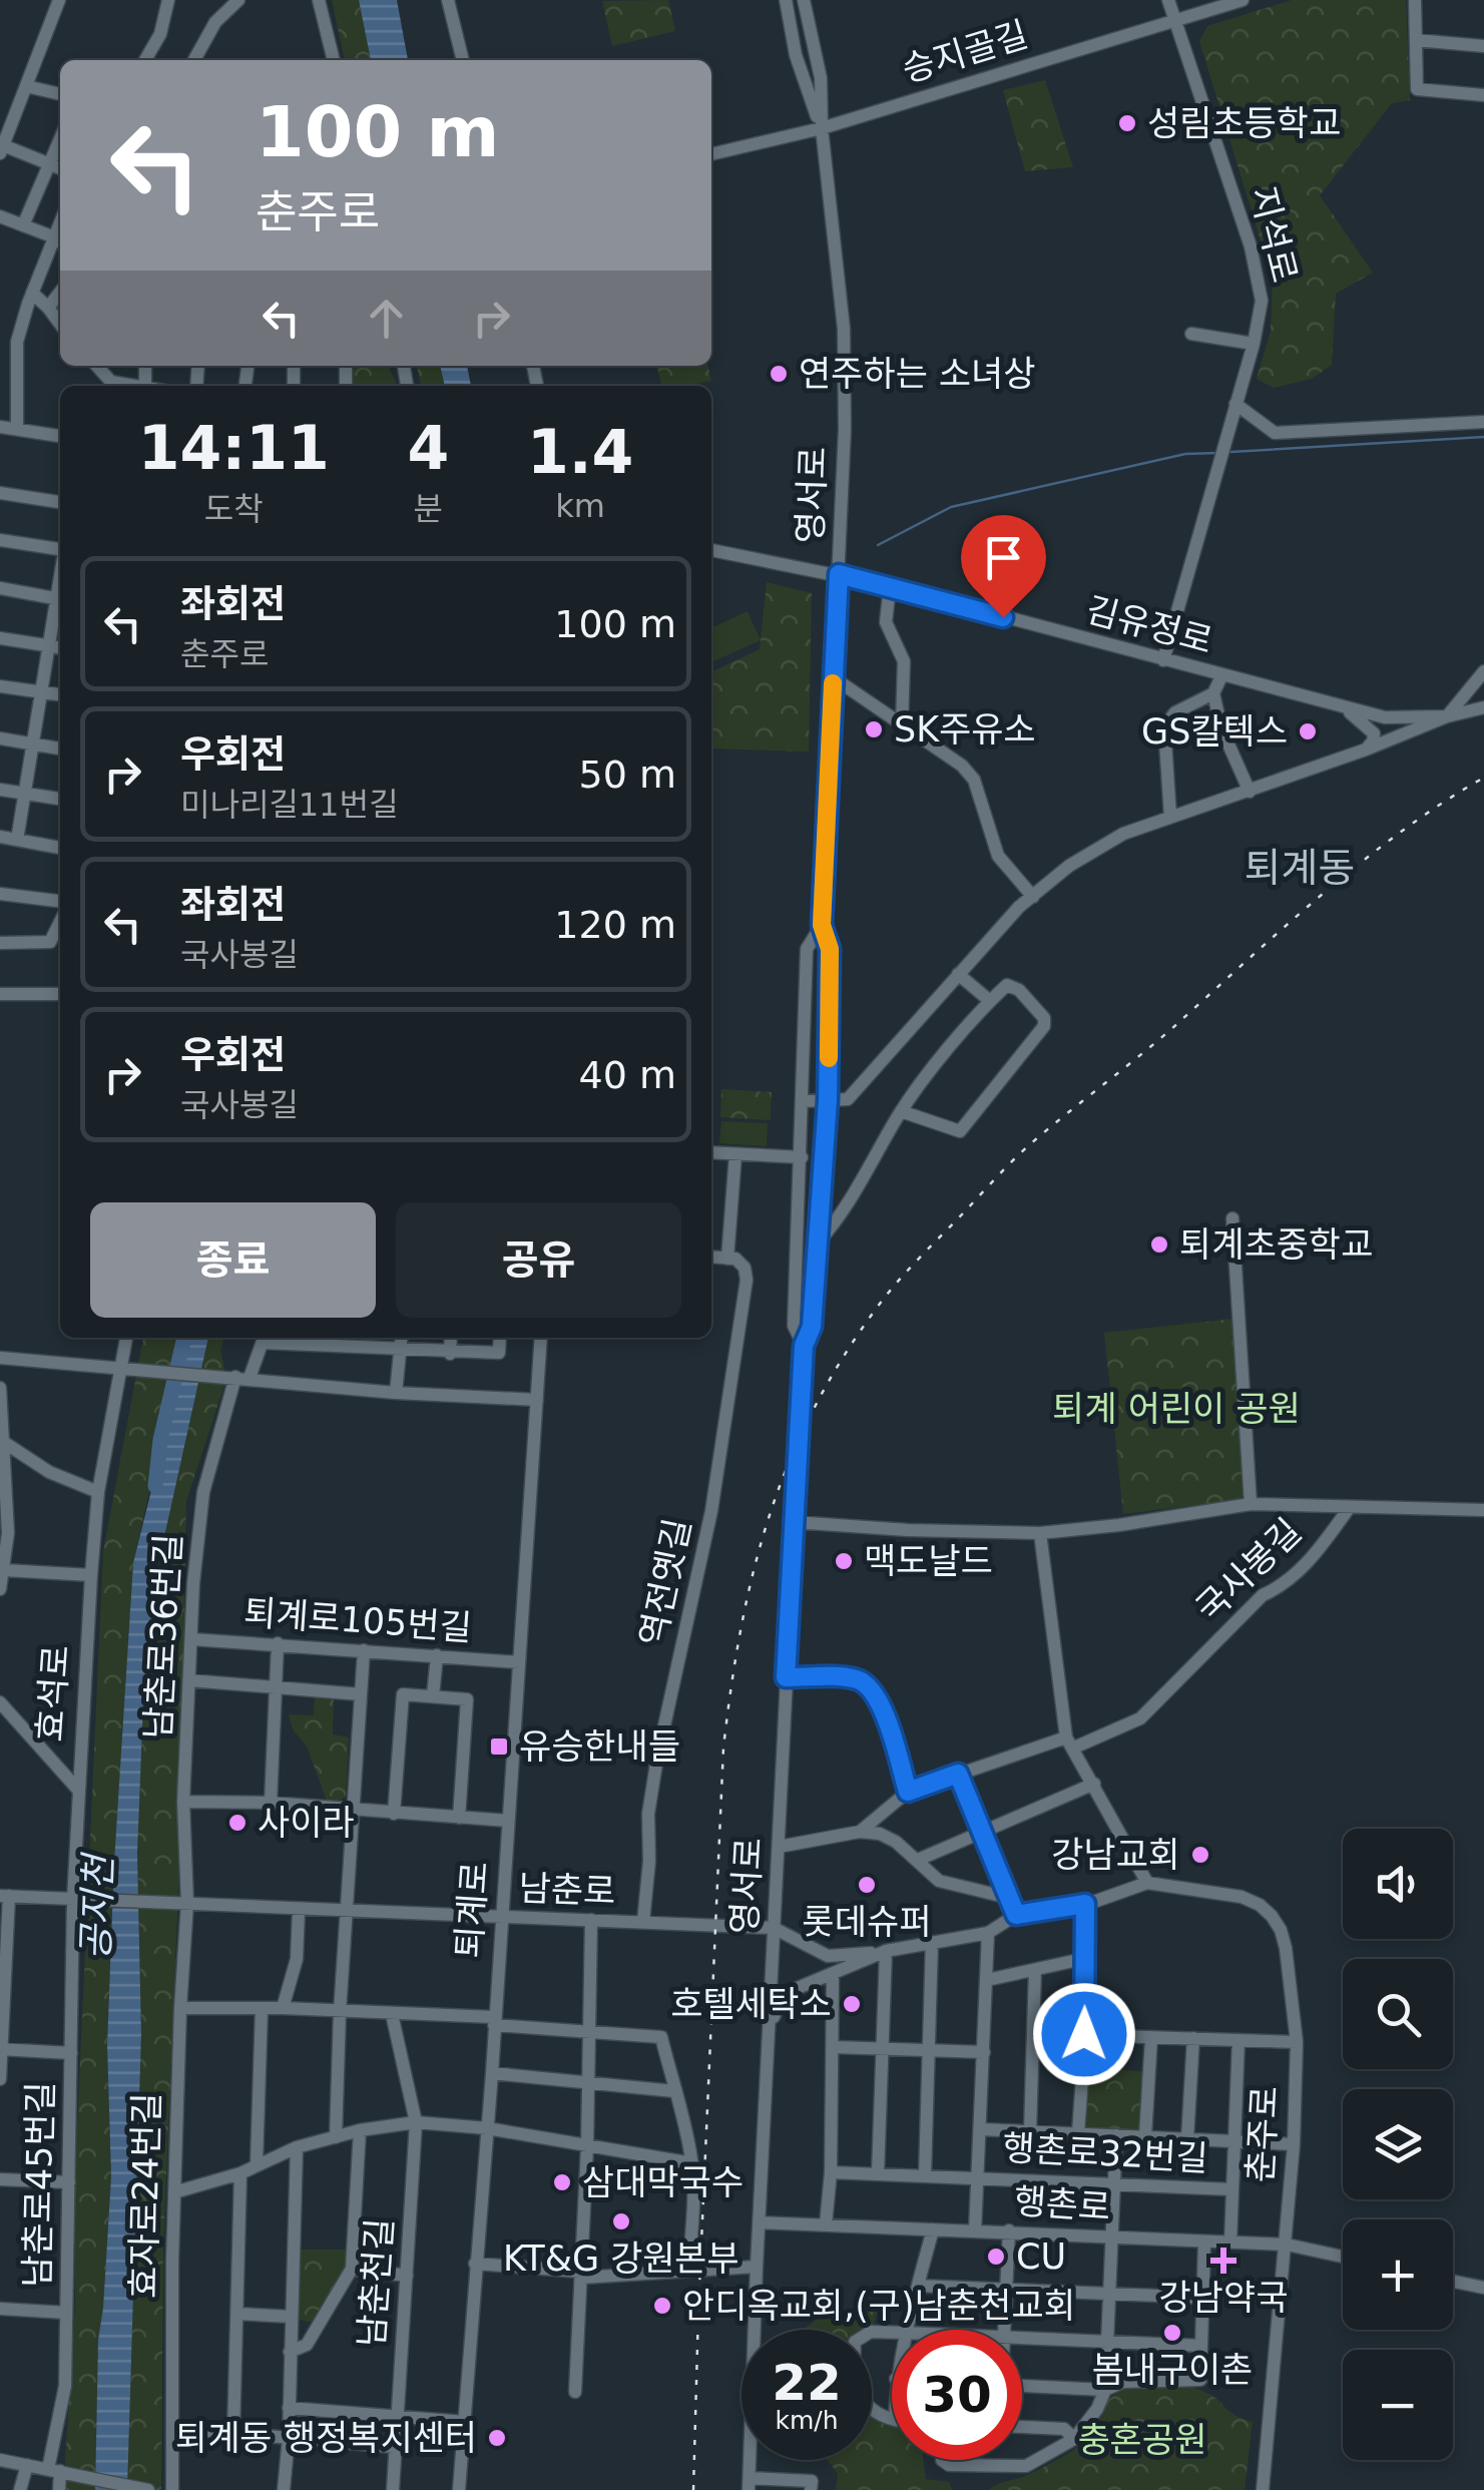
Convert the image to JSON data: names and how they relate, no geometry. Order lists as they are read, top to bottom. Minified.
{"streets":{"street":["승지골길","지석로","영서로","김유정로","국사봉길","역전옛길","퇴계로105번길","남춘로36번길","효석로","남춘로","퇴계로","춘주로","행촌로32번길","남춘로45번길","효자로24번길","행촌로","남춘천길"]},"crossings":[["승지골길","지석로"],["승지골길","영서로"],["지석로","김유정로"],["영서로","김유정로"],["영서로","남춘로"],["영서로","춘주로"],["영서로","행촌로"],["역전옛길","남춘로"],["퇴계로105번길","남춘로36번길"],["퇴계로105번길","퇴계로"],["남춘로36번길","남춘로"],["남춘로36번길","효자로24번길"],["효석로","남춘로"],["효석로","남춘로45번길"],["남춘로","퇴계로"],["남춘로","남춘로45번길"],["남춘로","효자로24번길"],["춘주로","행촌로"],["행촌로32번길","행촌로"]],"districts":["퇴계동"],"water":["공지천"],"parks":["퇴계 어린이 공원","충혼공원"],"places":{"other":["성림초등학교","연주하는 소녀상","SK주유소","GS칼텍스","퇴계초중학교","맥도날드","사이라","강남교회","롯데슈퍼","호텔세탁소","삼대막국수","KT&G 강원본부","CU","안디옥교회,(구)남춘천교회","봄내구이촌","퇴계동 행정복지센터"],"transit":["유승한내들"],"health":["강남약국"]},"page":{"turn":["100 m","춘주로"],"eta":["14:11","도착","4","분","1.4","km"],"list":[{"name":"좌회전","note":"춘주로","value":"100 m"},{"name":"우회전","note":"미나리길11번길","value":"50 m"},{"name":"좌회전","note":"국사봉길","value":"120 m"},{"name":"우회전","note":"국사봉길","value":"40 m"}],"buttons":["종료","공유"],"map_buttons":["+","−"],"speed":"22 km/h","limit":"30"}}
